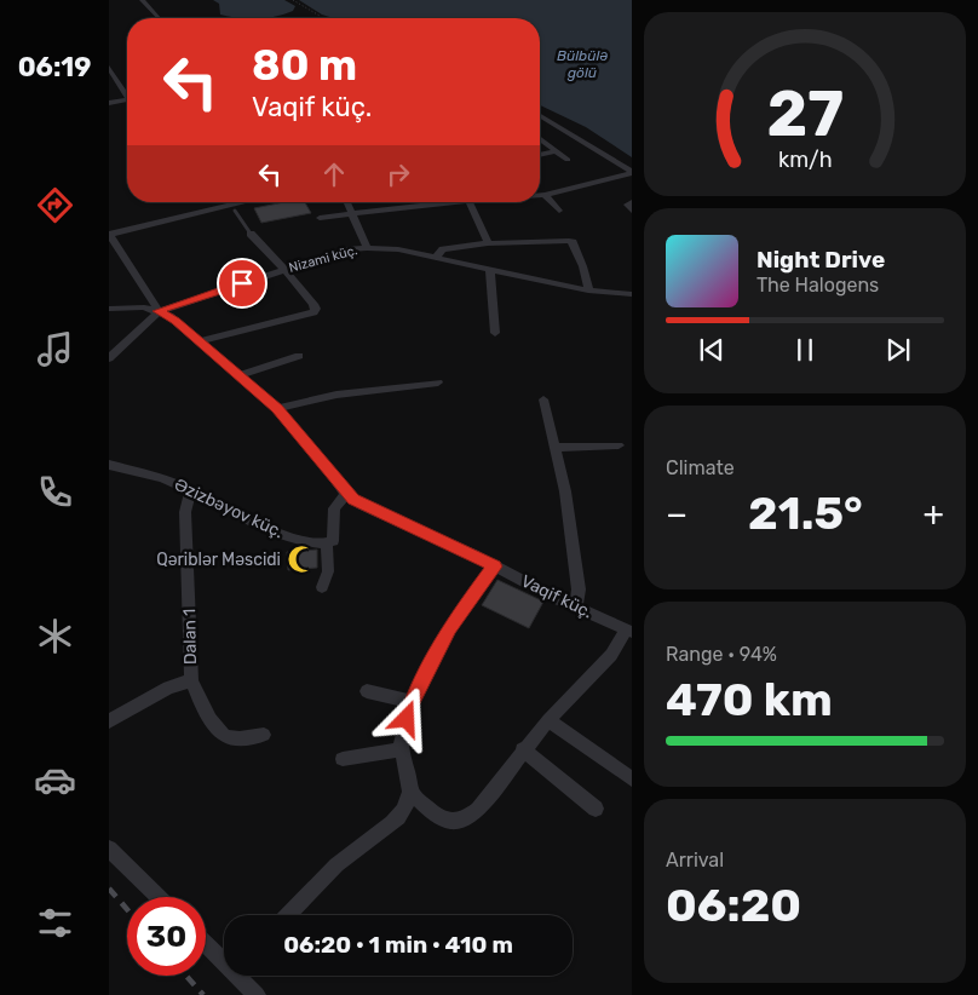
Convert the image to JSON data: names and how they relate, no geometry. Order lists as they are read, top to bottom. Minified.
{"streets":{"street":["Nizami küç.","Əzizbəyov küç.","Vaqif küç.","Dalan 1"]},"crossings":[["Nizami küç.","Vaqif küç."],["Əzizbəyov küç.","Dalan 1"]],"water":["Bülbülə gölü"],"places":{"mosque":["Qəriblər Məscidi"]},"page":{"tabs":"06:19","turn":["80 m","Vaqif küç."],"song":["Night Drive","The Halogens"],"tile":["Climate",["Range · 94%","470 km"],["Arrival","06:20"]],"heat":["−","21.5°","+"],"limit":"30","trip":"06:20 · 1 min · 410 m","gauge":["27","km/h"]}}
